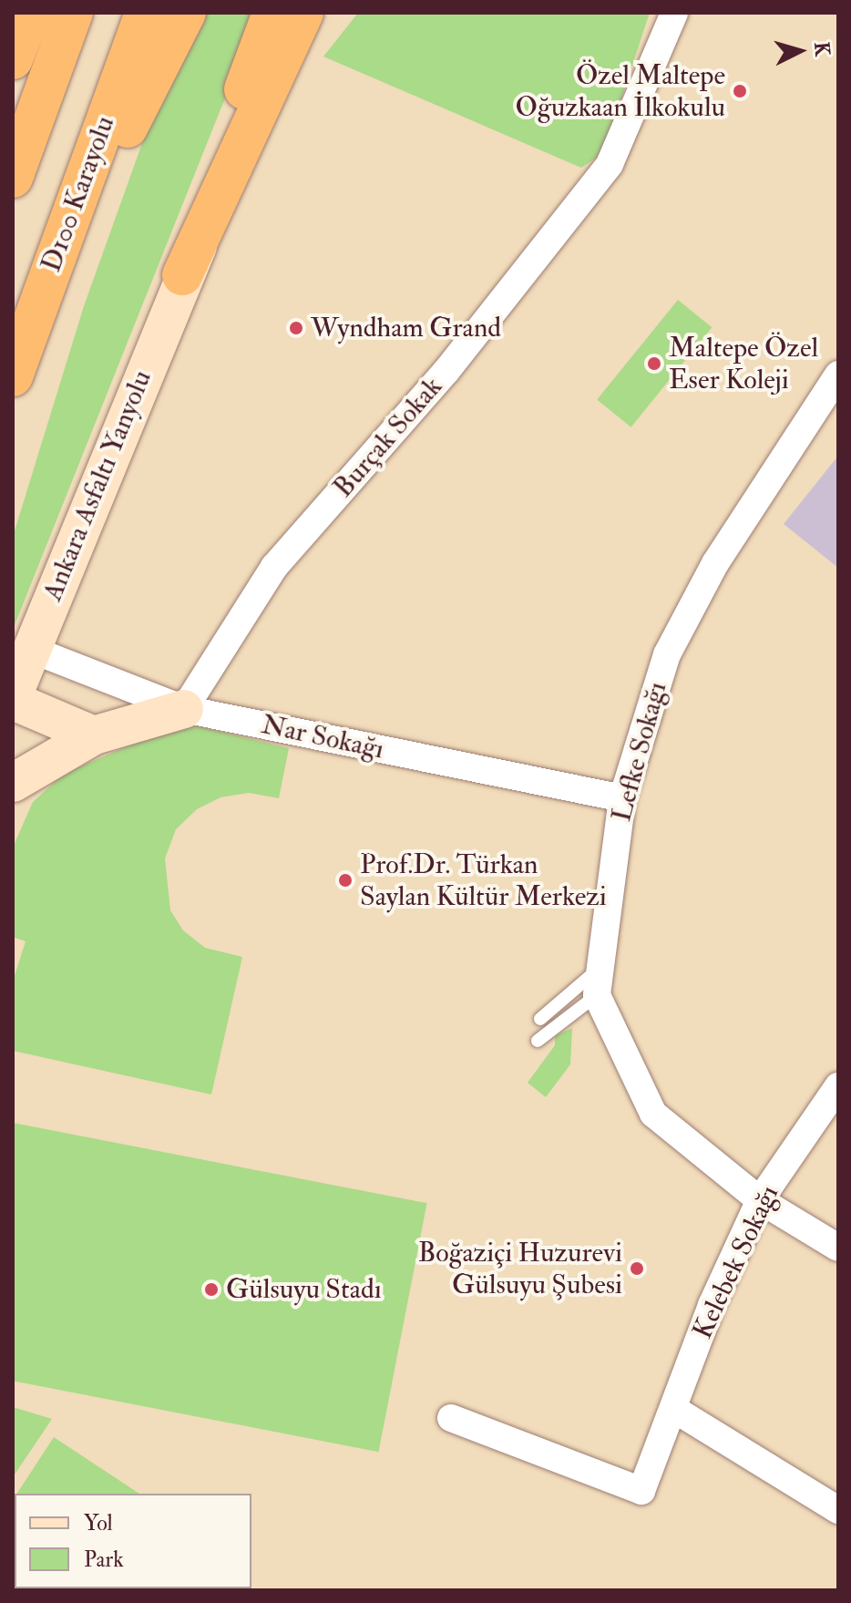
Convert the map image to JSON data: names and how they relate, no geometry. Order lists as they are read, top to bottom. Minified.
{"streets":{"highway":["D100 Karayolu"],"main road":["Ankara Asfaltı Yanyolu"],"street":["Burçak Sokak","Nar Sokağı","Lefke Sokağı","Kelebek Sokağı"]},"crossings":[["Burçak Sokak","Nar Sokağı"],["Ankara Asfaltı Yanyolu","Nar Sokağı"],["Nar Sokağı","Lefke Sokağı"]],"places":["Özel Maltepe Oğuzkaan İlkokulu","Wyndham Grand","Maltepe Özel Eser Koleji","Prof.Dr. Türkan Saylan Kültür Merkezi","Boğaziçi Huzurevi Gülsuyu Şubesi","Gülsuyu Stadı"],"legend":["Yol","Park"],"north":"right"}
